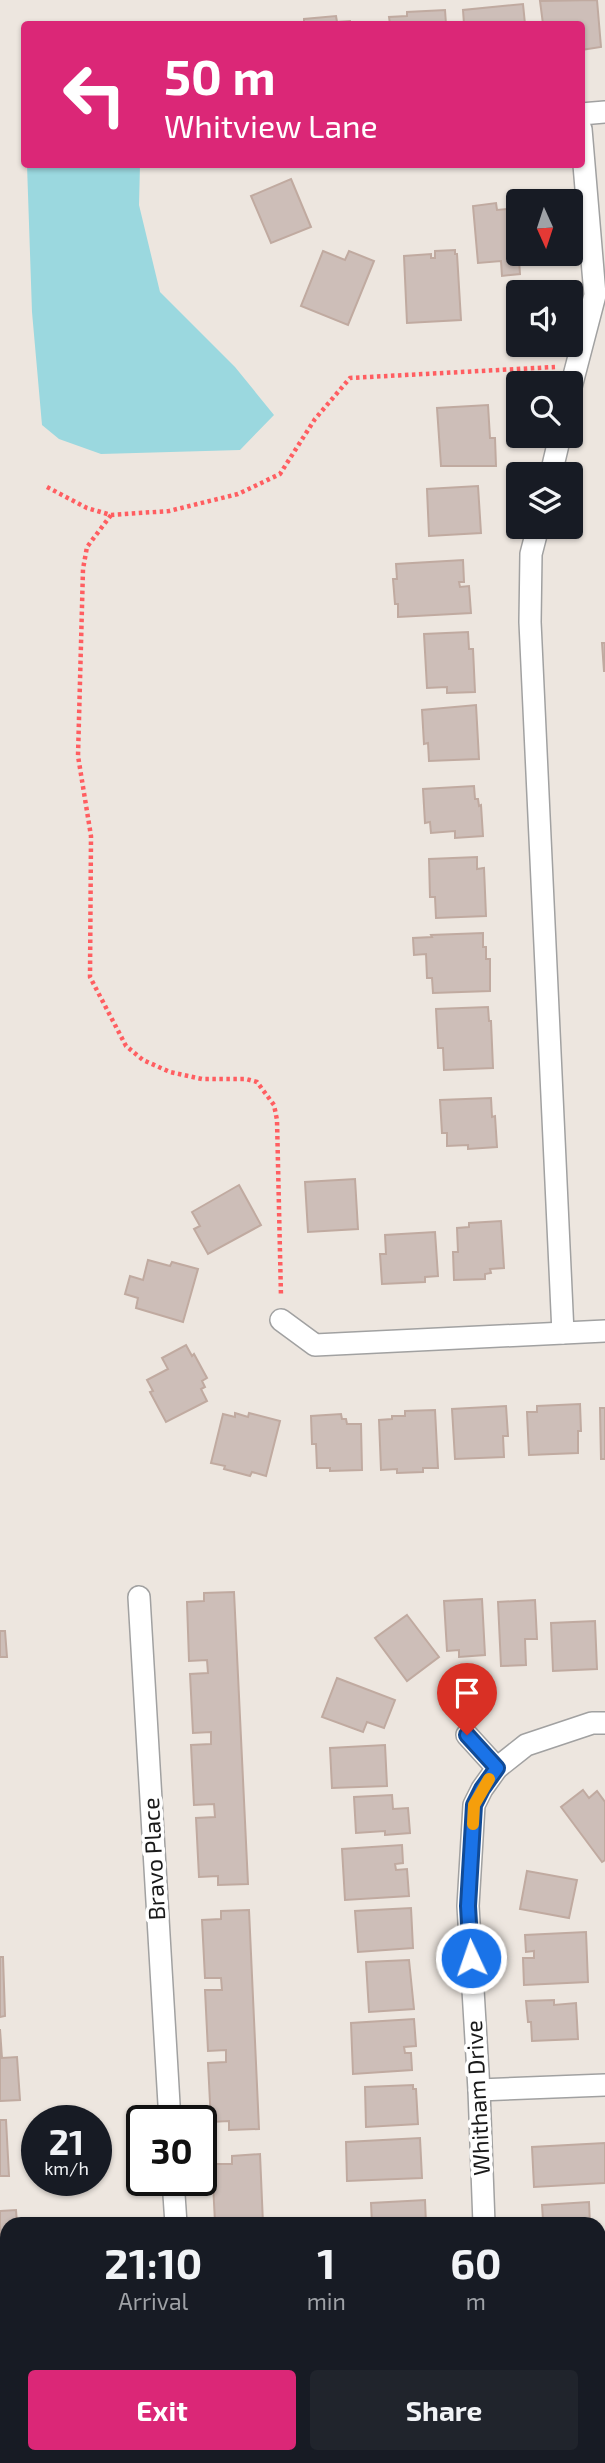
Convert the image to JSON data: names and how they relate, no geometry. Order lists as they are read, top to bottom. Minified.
{"streets":{"street":["Bravo Place","Whitham Drive"]},"north":"bottom","page":{"turn":["50 m","Whitview Lane"],"speed":"21 km/h","limit":"30","eta":["21:10","Arrival","1","min","60","m"],"buttons":["Exit","Share"]}}
